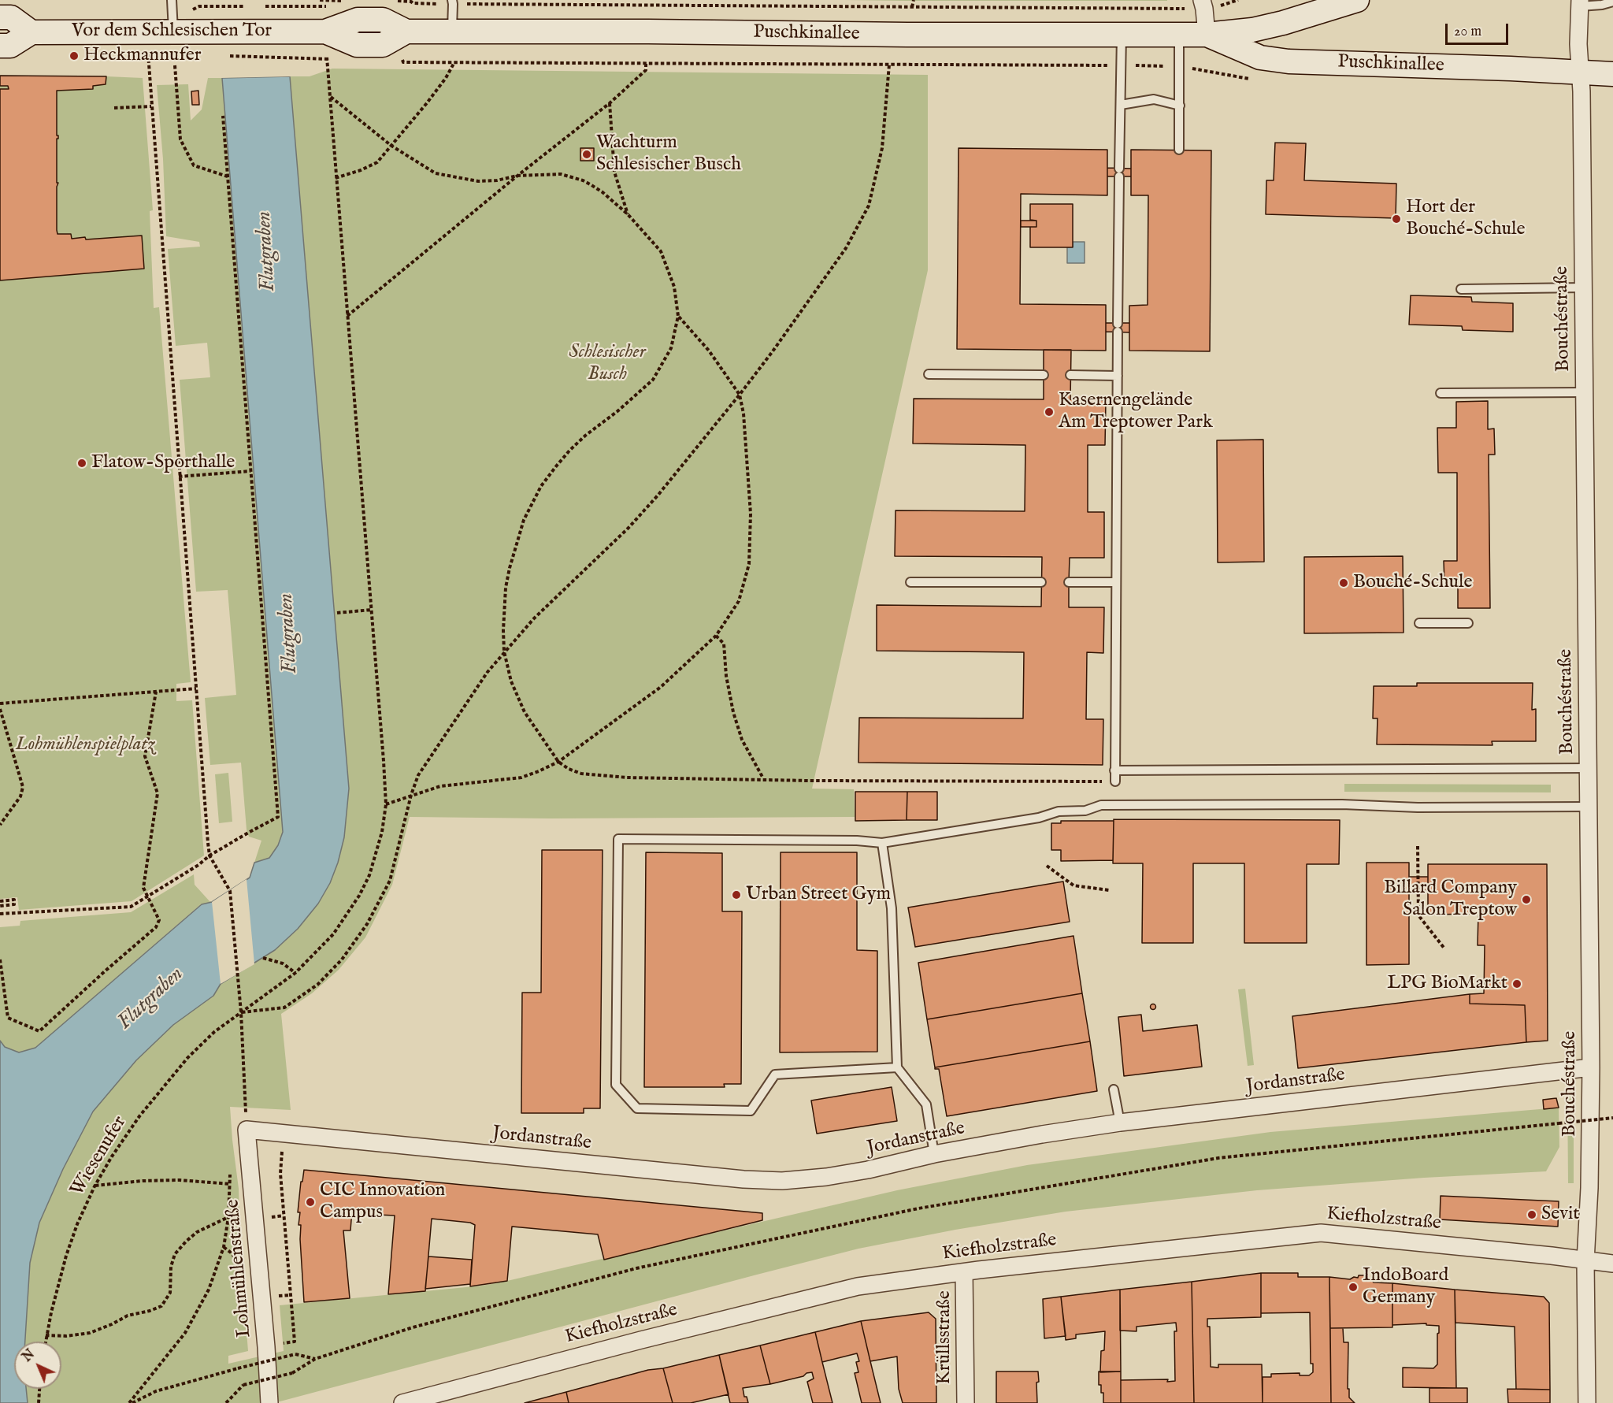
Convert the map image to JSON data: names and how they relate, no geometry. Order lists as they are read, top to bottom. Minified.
{"streets":{"main road":["Vor dem Schlesischen Tor","Puschkinallee"],"street":["Bouchéstraße","Jordanstraße","Kiefholzstraße","Lohmühlenstraße","Krüllsstraße"],"path":["Wiesenufer"]},"crossings":[["Vor dem Schlesischen Tor","Puschkinallee"],["Puschkinallee","Bouchéstraße"],["Bouchéstraße","Jordanstraße"],["Bouchéstraße","Kiefholzstraße"],["Jordanstraße","Lohmühlenstraße"],["Kiefholzstraße","Krüllsstraße"]],"water":["Flutgraben"],"parks":["Schlesischer Busch","Lohmühlenspielplatz"],"places":["Heckmannufer","Wachturm Schlesischer Busch","Hort der Bouché-Schule","Kasernengelände Am Treptower Park","Flatow-Sporthalle","Bouché-Schule","Urban Street Gym","Billard Company Salon Treptow","LPG BioMarkt","CIC Innovation Campus","Sevit","IndoBoard Germany"],"scale_bar":"20 m","north":"top left"}
